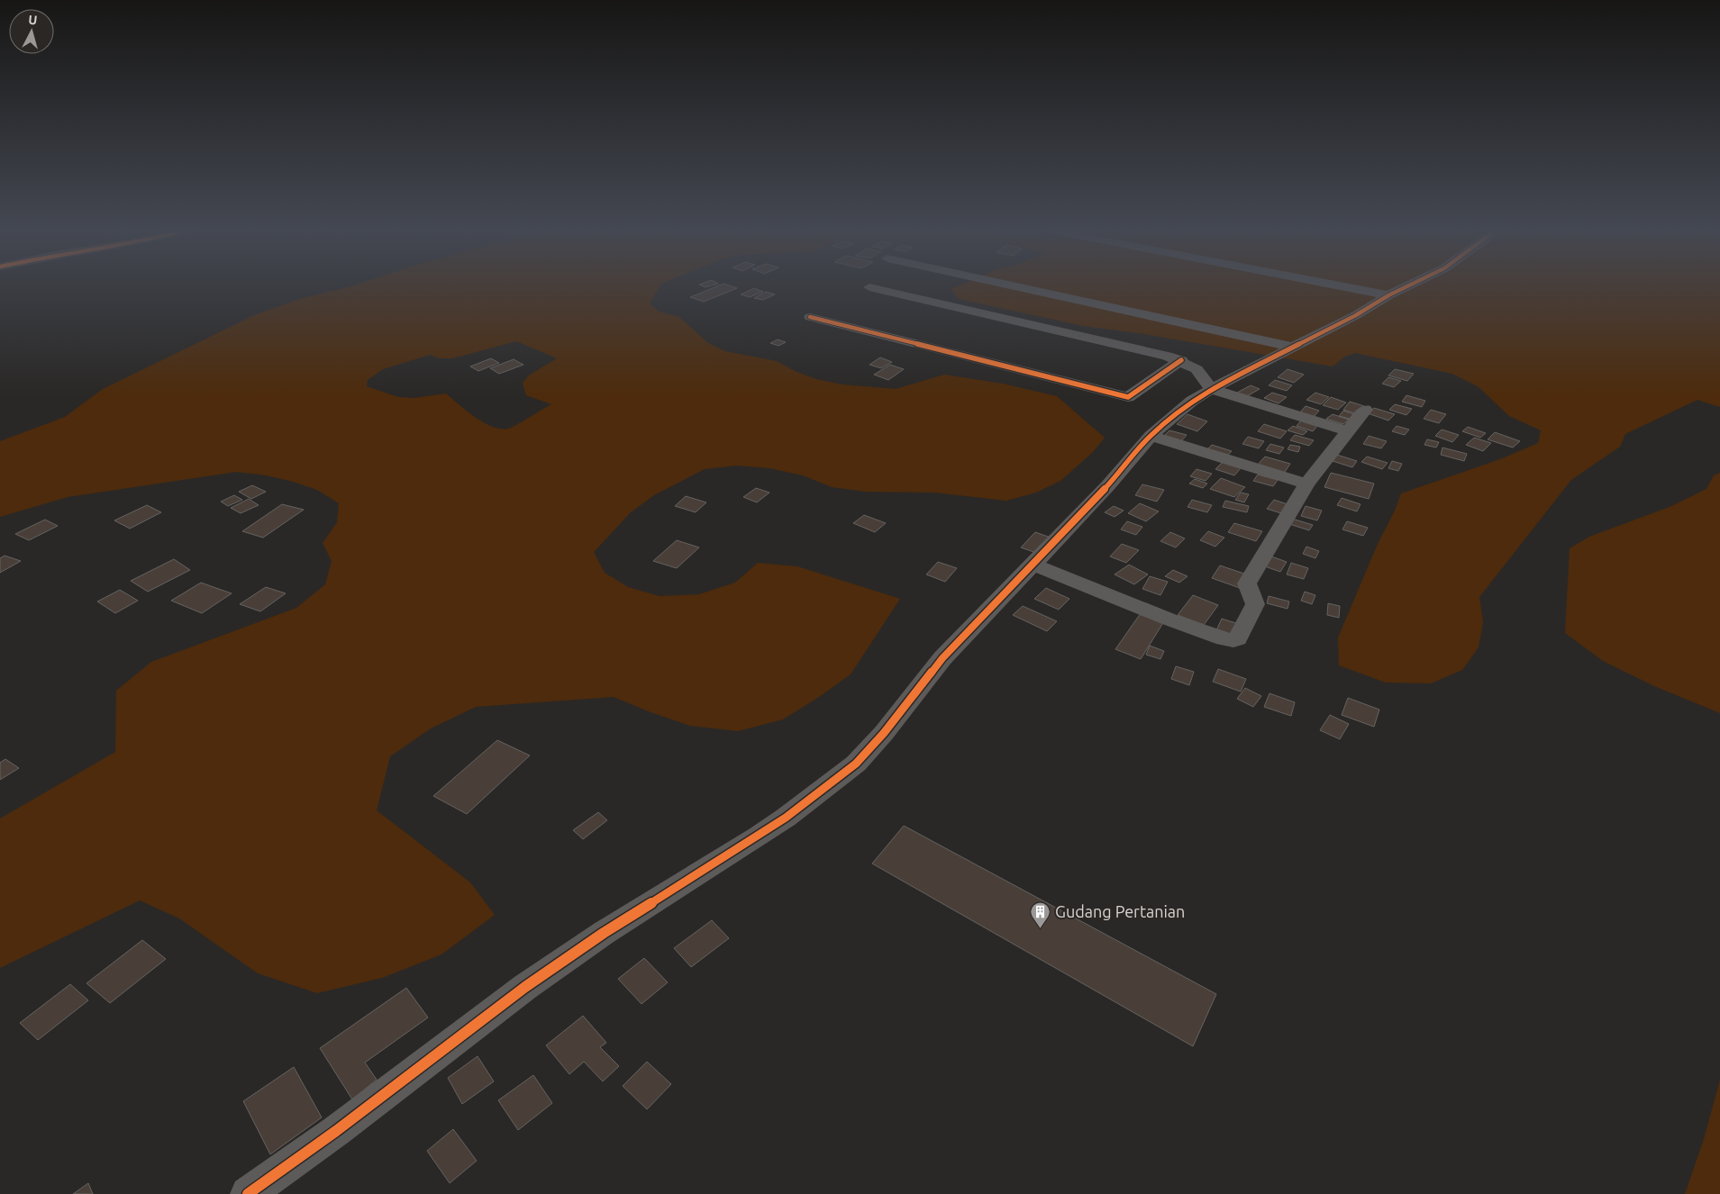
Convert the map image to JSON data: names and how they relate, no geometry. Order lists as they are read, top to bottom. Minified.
{"places":{"building":["Gudang Pertanian"]},"north":"top"}
